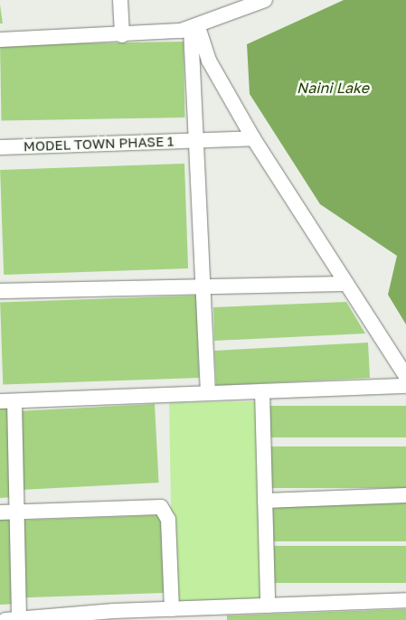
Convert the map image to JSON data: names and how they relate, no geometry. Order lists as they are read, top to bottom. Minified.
{"streets":{"street":["MODEL TOWN PHASE 1"]},"water":["Naini Lake"]}
